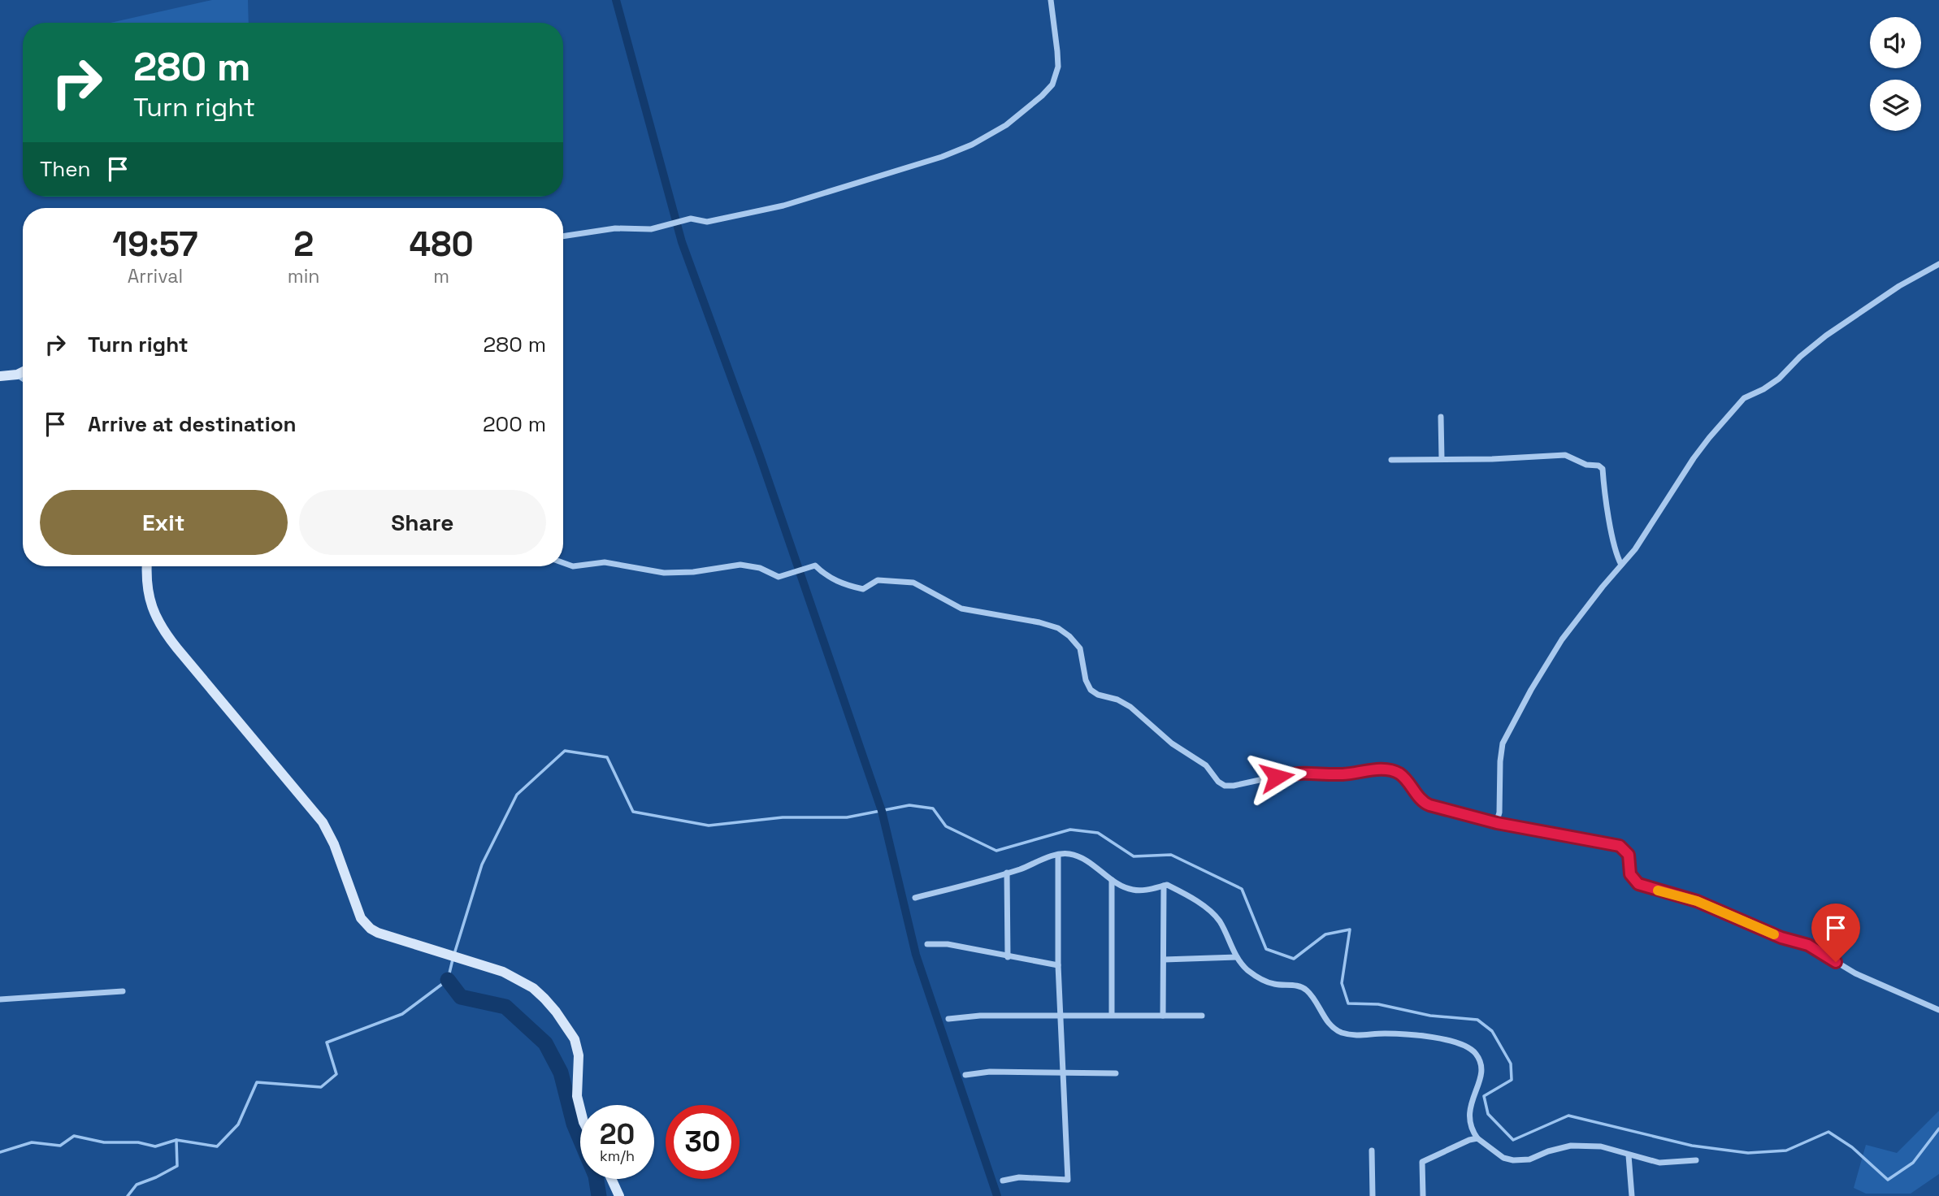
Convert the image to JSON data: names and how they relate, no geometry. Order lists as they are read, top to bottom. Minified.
{"page":{"turn":["280 m","Turn right"],"then":"Then","eta":["19:57","Arrival","2","min","480","m"],"list":[{"name":"Turn right","value":"280 m"},{"name":"Arrive at destination","value":"200 m"}],"buttons":["Exit","Share"],"speed":"20 km/h","limit":"30"}}
